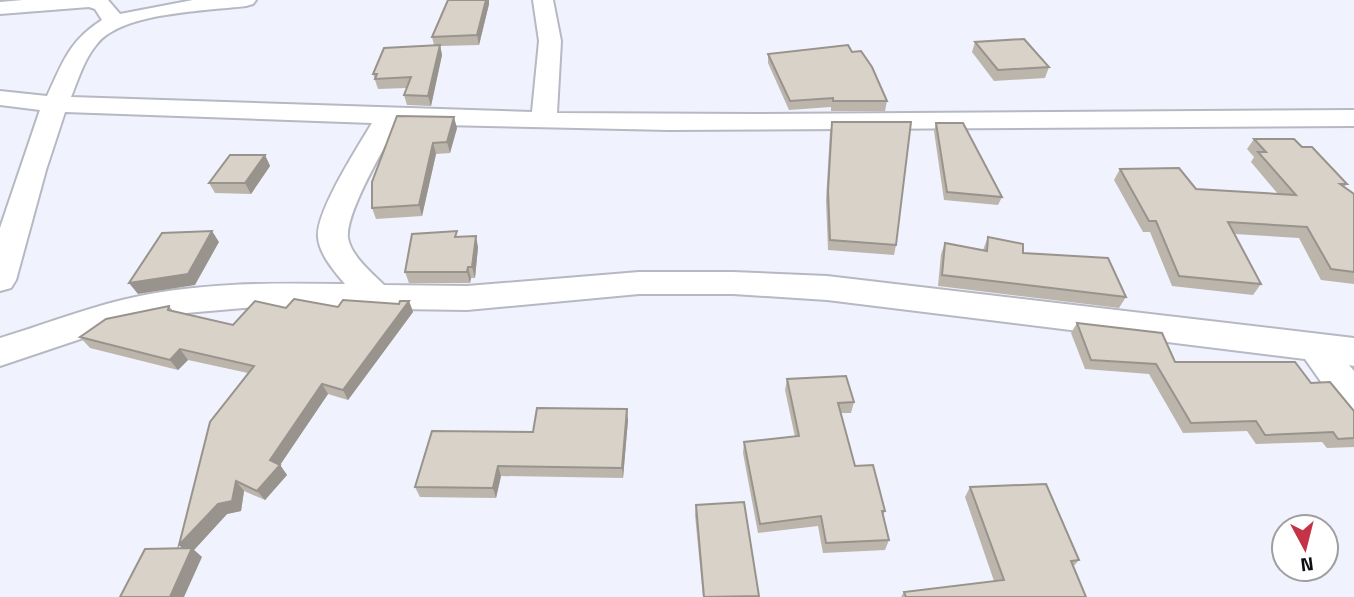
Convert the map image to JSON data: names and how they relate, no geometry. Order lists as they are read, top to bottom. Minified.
{"north":"bottom"}
